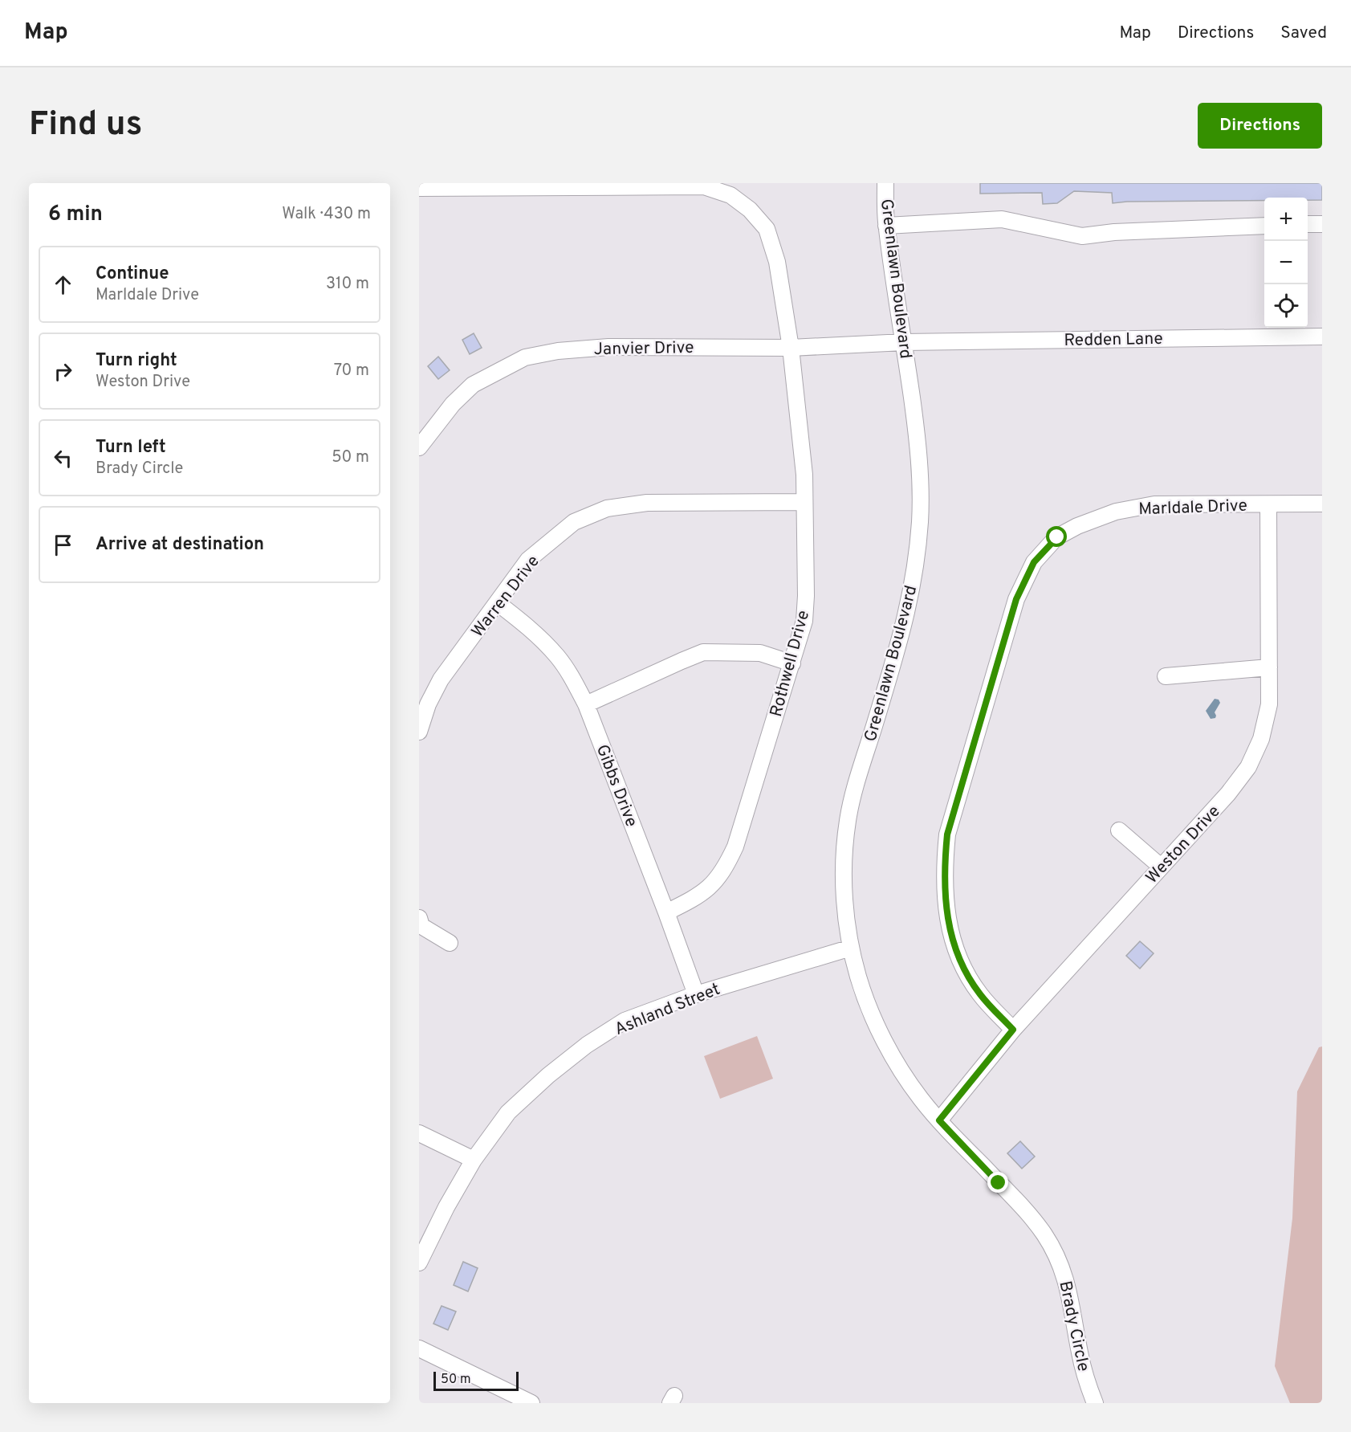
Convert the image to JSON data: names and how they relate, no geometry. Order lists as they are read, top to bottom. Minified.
{"streets":{"street":["Greenlawn Boulevard","Redden Lane","Janvier Drive","Marldale Drive","Warren Drive","Rothwell Drive","Gibbs Drive","Weston Drive","Ashland Street","Brady Circle"]},"crossings":[["Greenlawn Boulevard","Redden Lane"],["Greenlawn Boulevard","Janvier Drive"],["Greenlawn Boulevard","Weston Drive"],["Greenlawn Boulevard","Ashland Street"],["Greenlawn Boulevard","Brady Circle"],["Redden Lane","Janvier Drive"],["Janvier Drive","Rothwell Drive"],["Marldale Drive","Weston Drive"],["Warren Drive","Rothwell Drive"],["Warren Drive","Gibbs Drive"],["Rothwell Drive","Gibbs Drive"],["Gibbs Drive","Ashland Street"],["Weston Drive","Brady Circle"]],"scale_bar":"50 m","page":{"header":"Map","nav":["Map","Directions","Saved"],"buttons":"Directions","title":"Find us","heading":["6 min","Walk · 430 m"],"map_buttons":["+","−"],"list":[["Continue","Marldale Drive","310 m"],["Turn right","Weston Drive","70 m"],["Turn left","Brady Circle","50 m"],"Arrive at destination"],"scale":"50 m"}}
